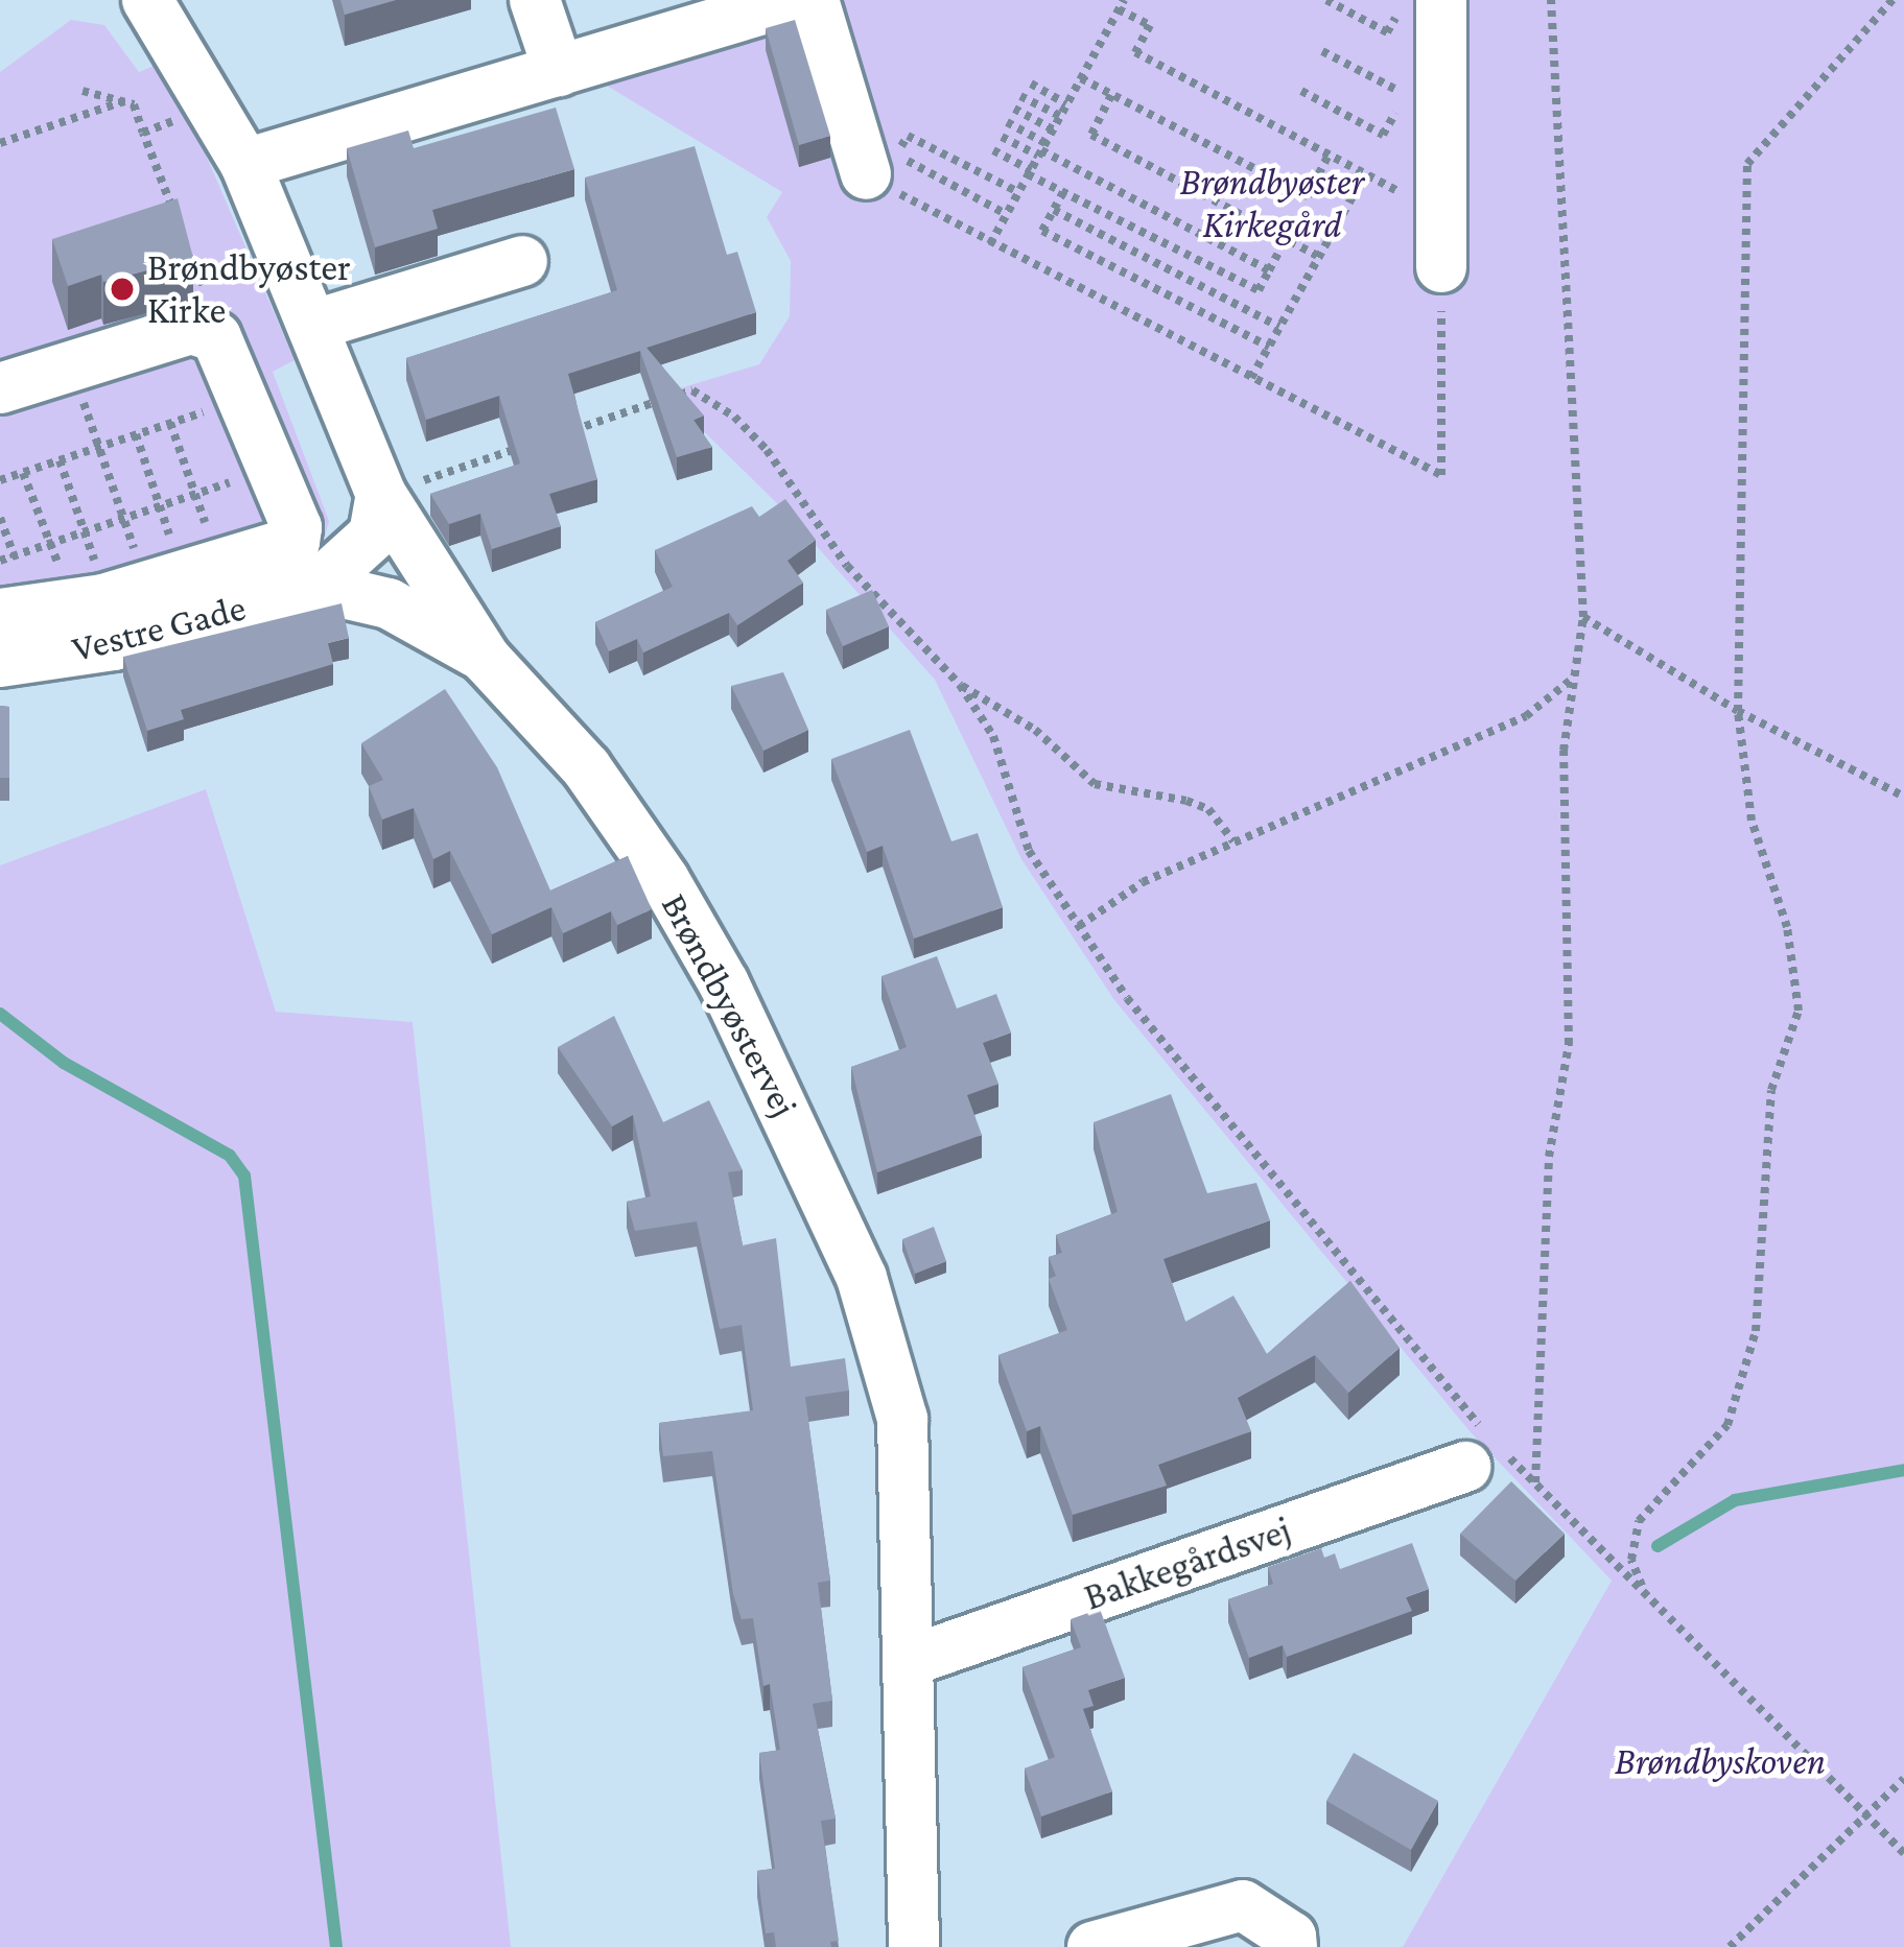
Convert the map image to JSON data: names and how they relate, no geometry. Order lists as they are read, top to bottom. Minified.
{"streets":{"street":["Vestre Gade","Brøndbyøstervej","Bakkegårdsvej"]},"crossings":[["Vestre Gade","Brøndbyøstervej"],["Brøndbyøstervej","Bakkegårdsvej"]],"parks":["Brøndbyøster Kirkegård","Brøndbyskoven"],"places":["Brøndbyøster Kirke"]}
